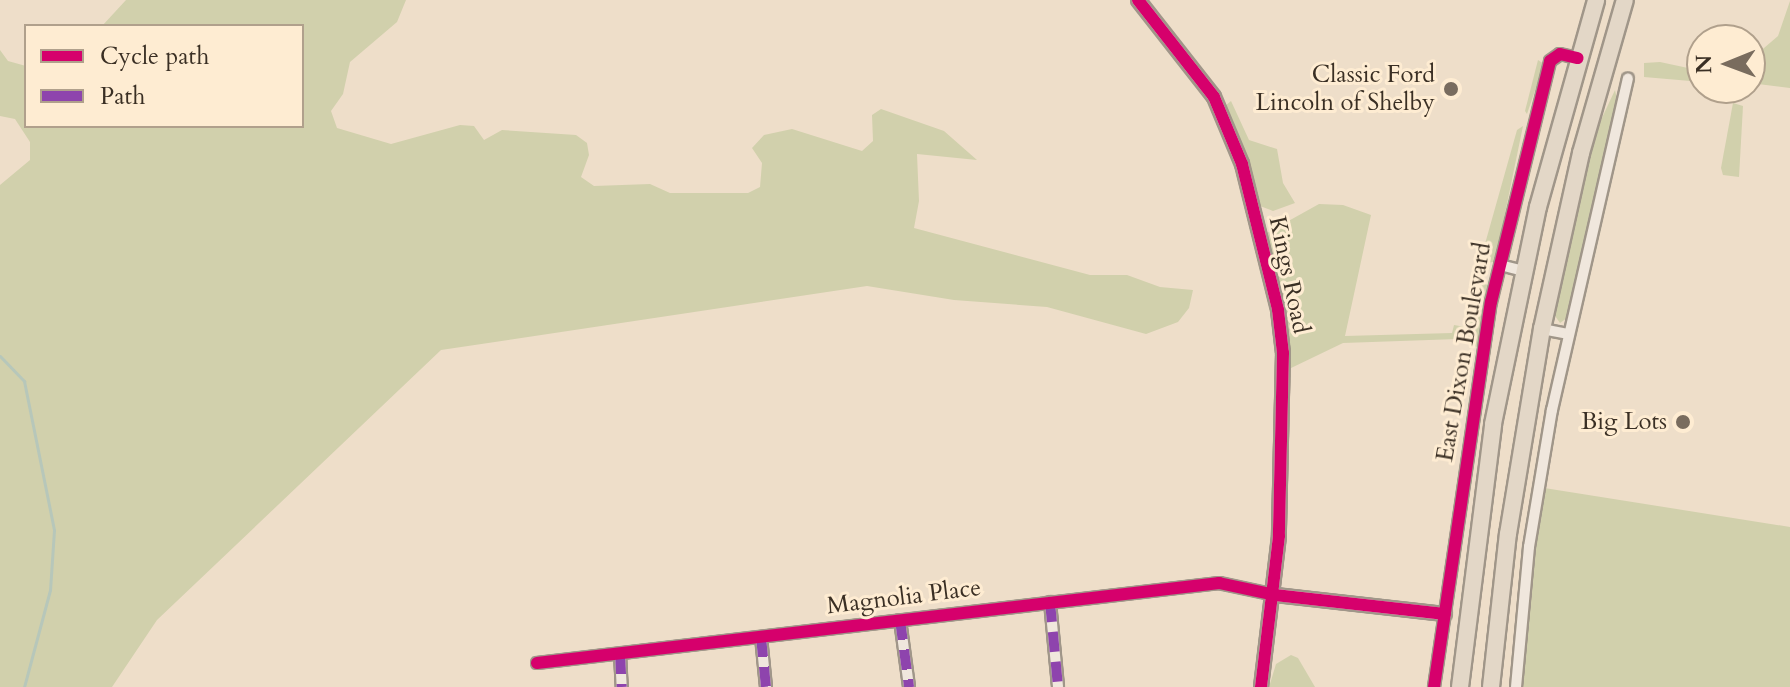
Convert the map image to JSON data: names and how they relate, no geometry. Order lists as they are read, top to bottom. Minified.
{"streets":{"highway":["East Dixon Boulevard"],"street":["Kings Road","Magnolia Place"]},"crossings":[["Kings Road","Magnolia Place"]],"places":["Classic Ford Lincoln of Shelby","Big Lots"],"legend":["Cycle path","Path"],"north":"left"}
